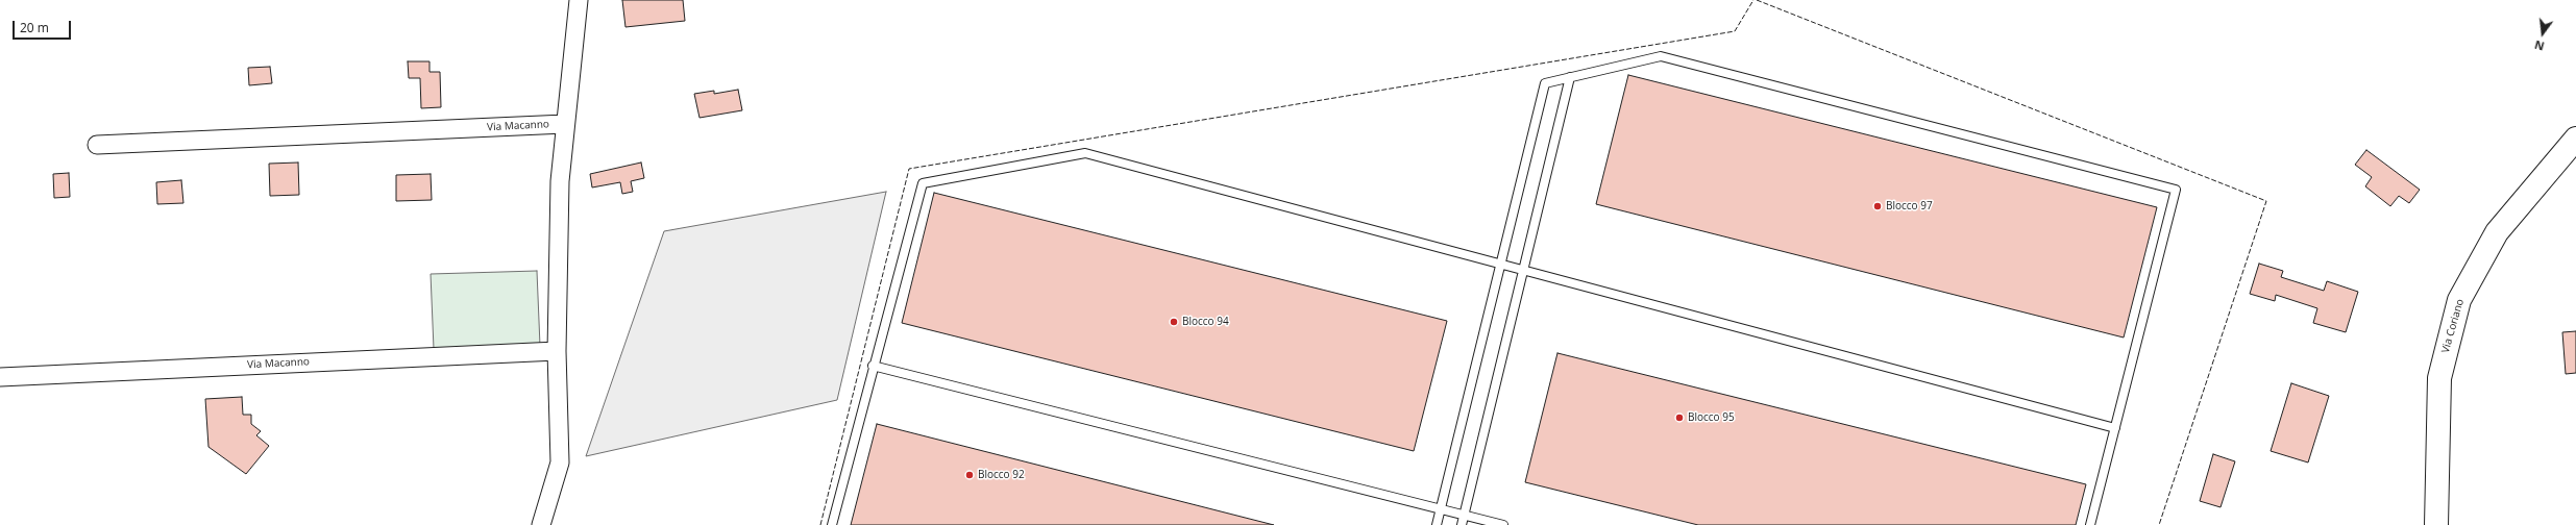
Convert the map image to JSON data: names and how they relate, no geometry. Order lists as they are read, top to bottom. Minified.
{"streets":{"main road":["Via Coriano"],"street":["Via Macanno"]},"places":["Blocco 97","Blocco 94","Blocco 95","Blocco 92"],"scale_bar":"20 m","north":"bottom"}
